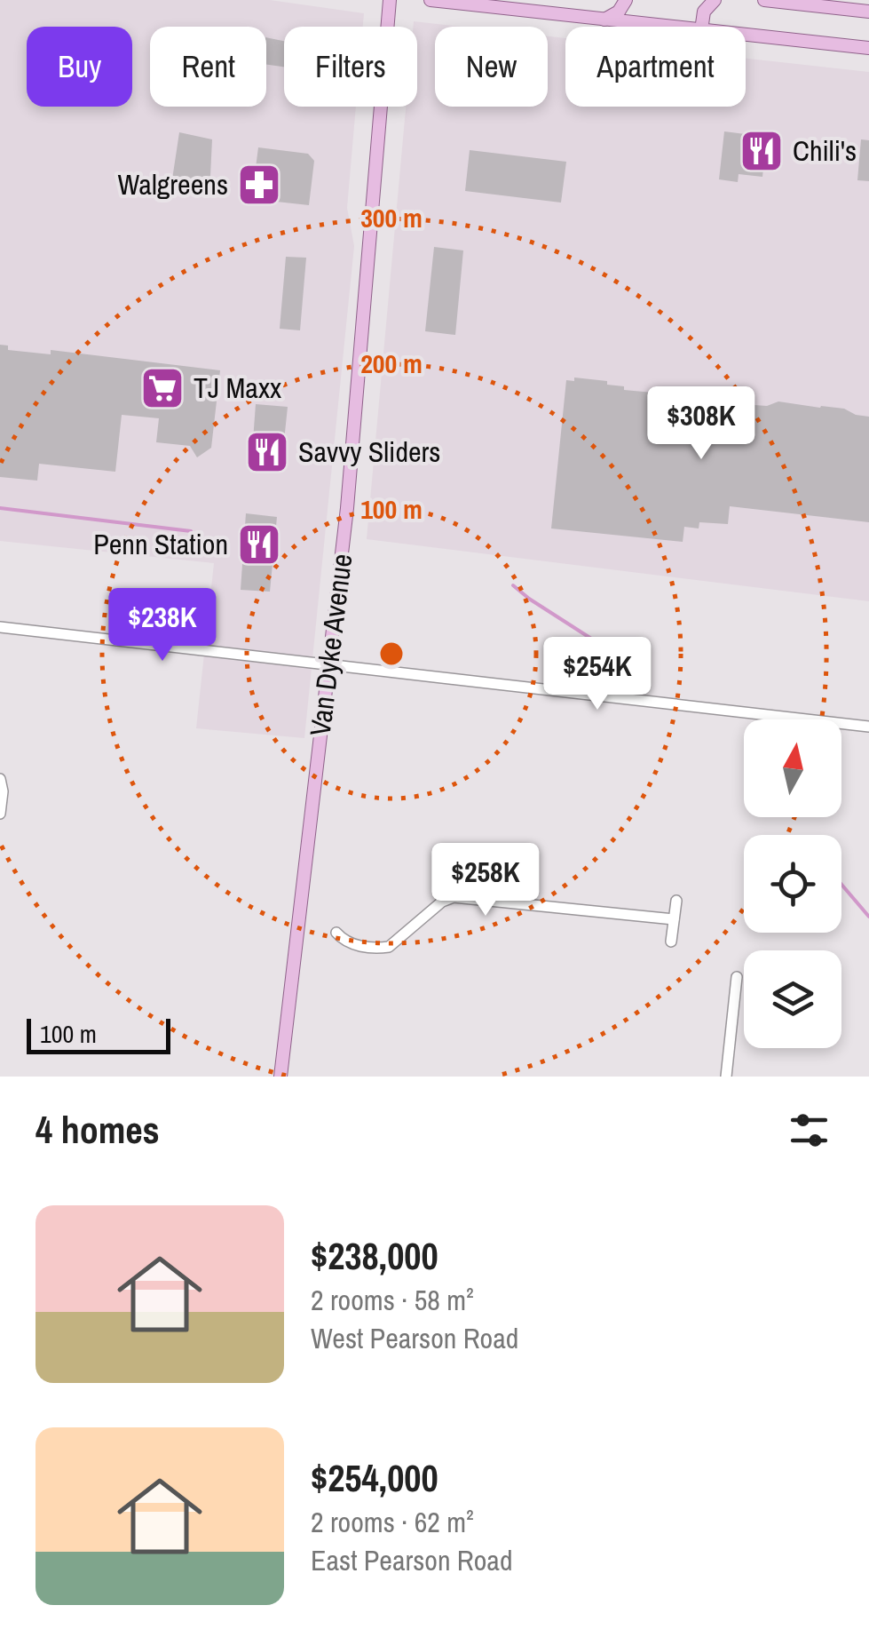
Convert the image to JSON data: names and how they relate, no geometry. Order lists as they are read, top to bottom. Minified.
{"streets":{"main road":["Van Dyke Avenue"]},"places":{"restaurant":["Chili's","Savvy Sliders","Penn Station"],"pharmacy":["Walgreens"],"supermarket":["TJ Maxx"]},"scale_bar":"100 m","north":"top","page":{"chip":["Buy","Rent","Filters","New","Apartment"],"price":["$308K","$238K","$254K","$258K"],"scale":"100 m","heading":"4 homes","list":[{"name":"$238,000","note":"2 rooms · 58 m² · West Pearson Road"},{"name":"$254,000","note":"2 rooms · 62 m² · East Pearson Road"}]},"rings":["300 m","200 m","100 m"]}
